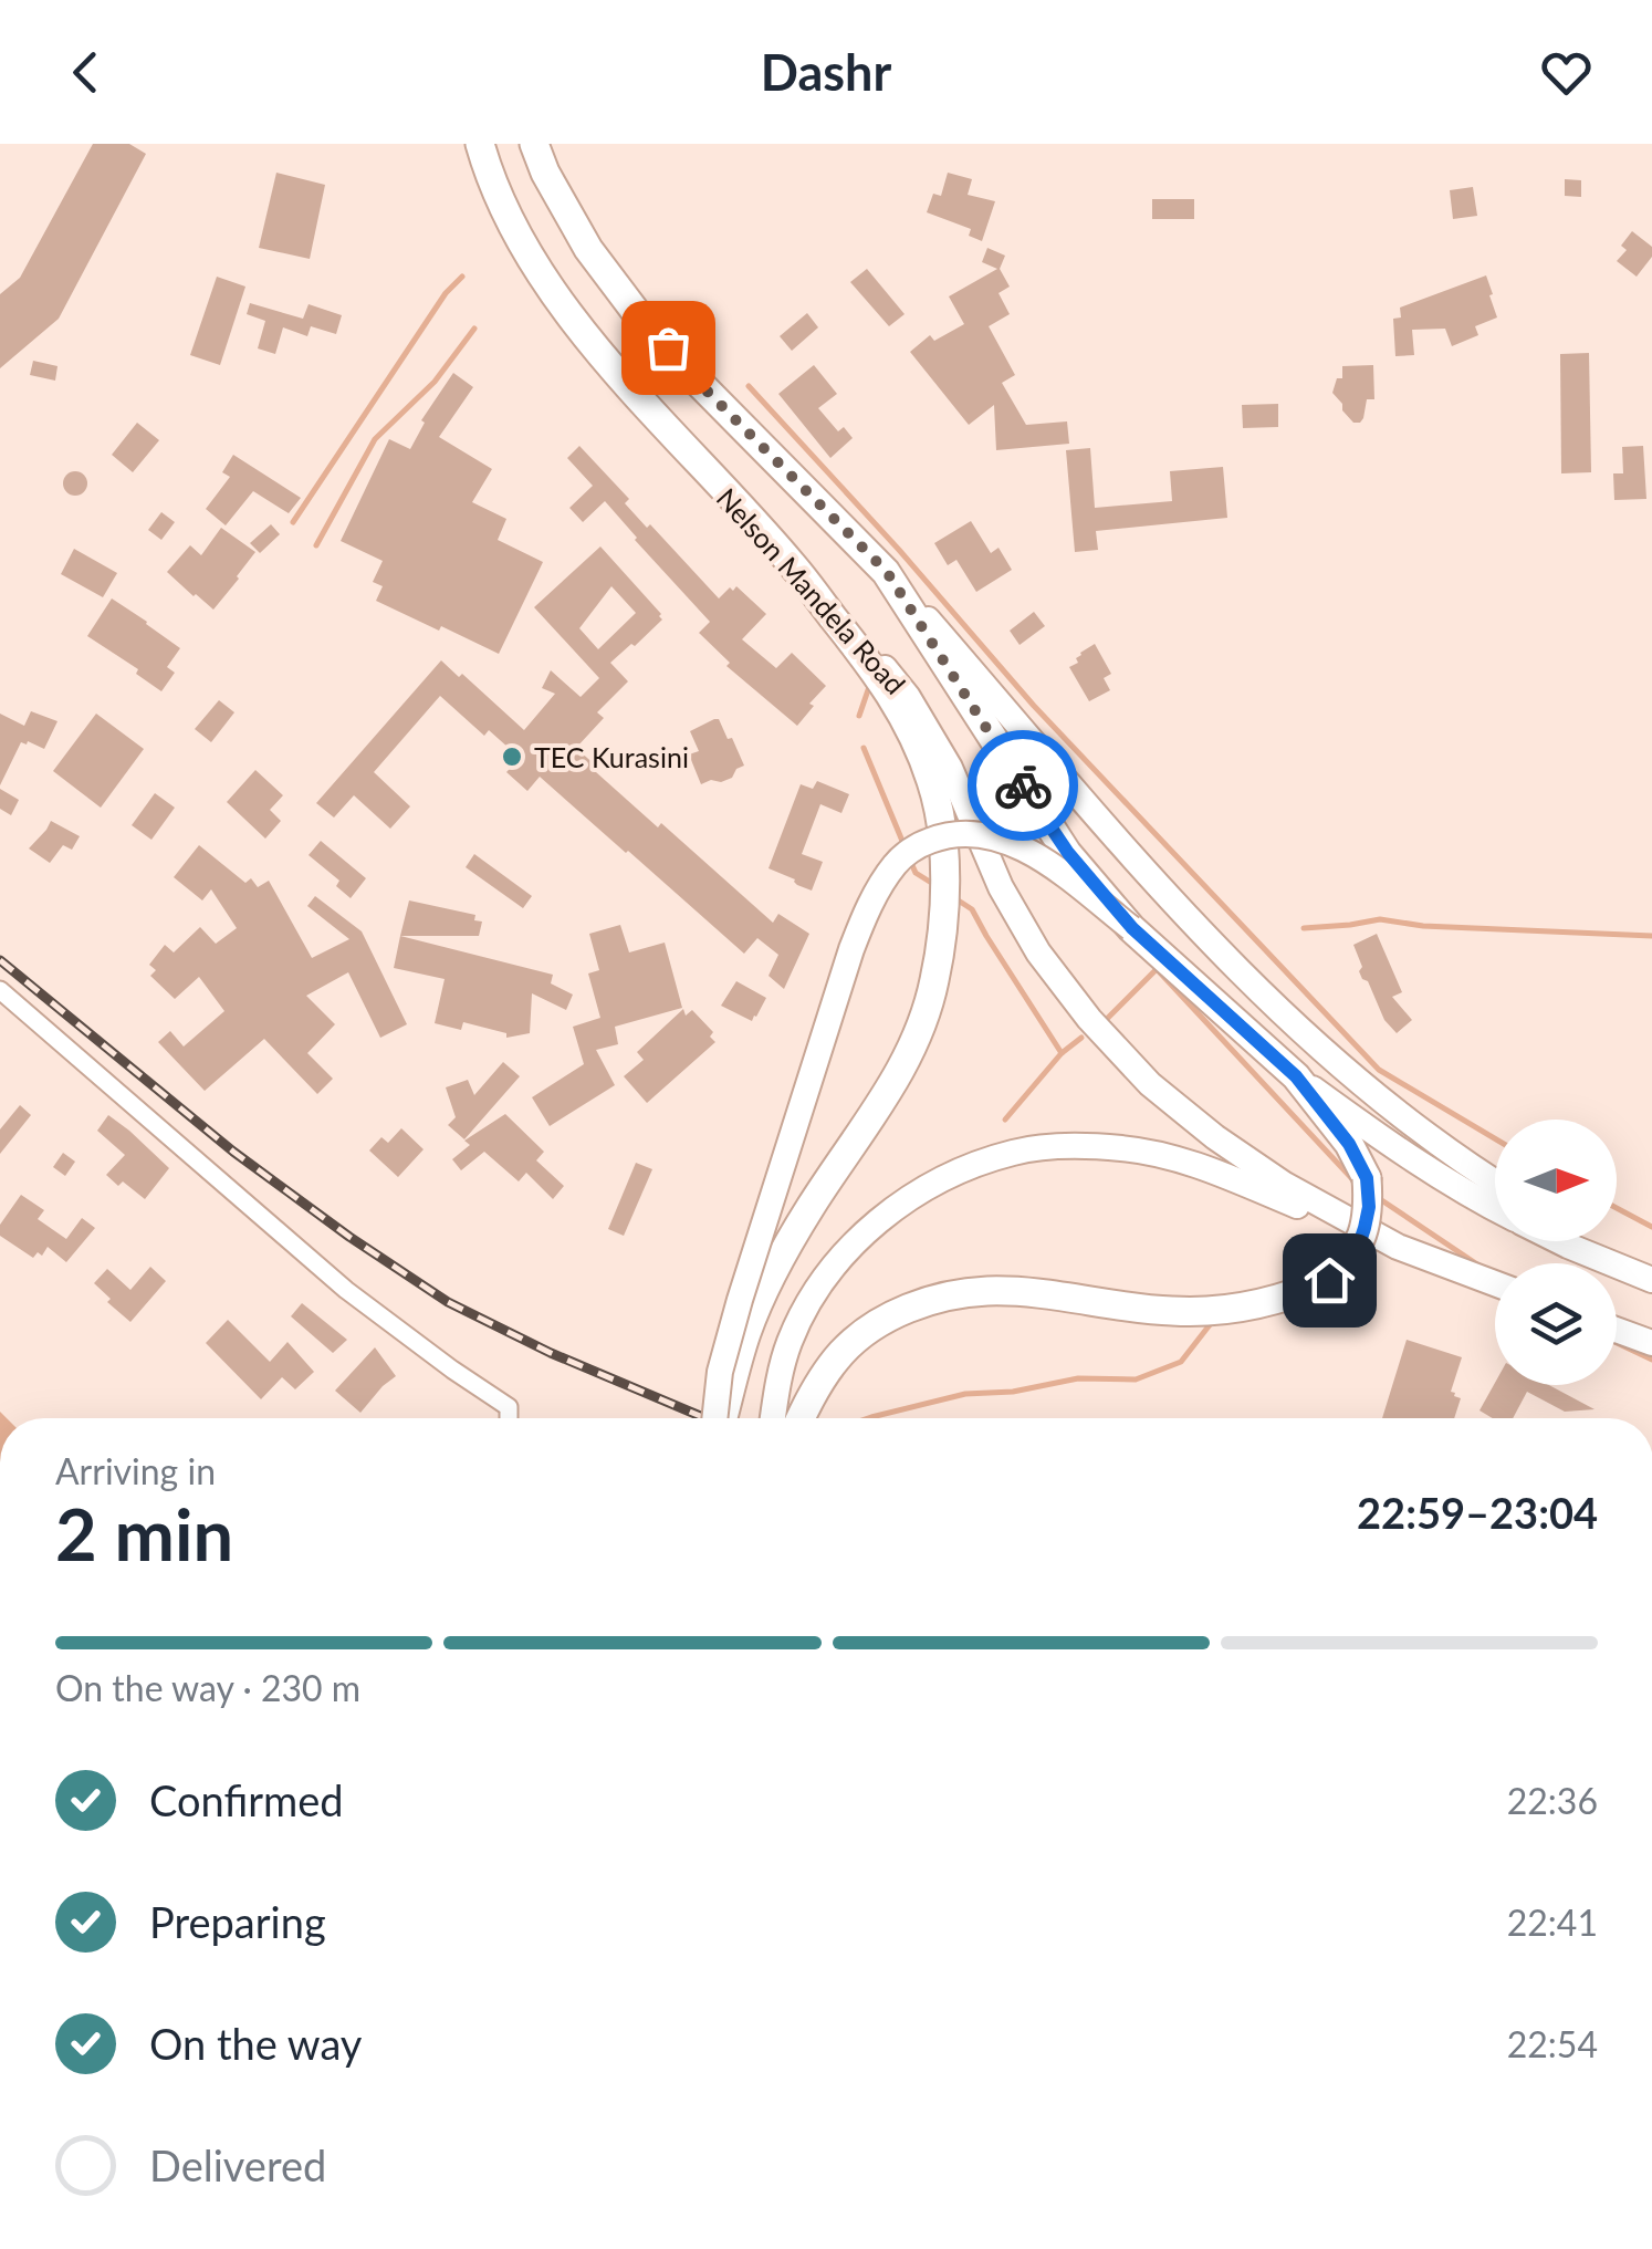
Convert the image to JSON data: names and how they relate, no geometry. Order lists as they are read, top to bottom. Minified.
{"streets":{"main road":["Nelson Mandela Road"]},"places":["TEC Kurasini"],"north":"right","page":{"header":"Dashr","heading":["2 min","Arriving in","22:59–23:04"],"bar":"On the way · 230 m","list":[["Confirmed","22:36"],["Preparing","22:41"],["On the way","22:54"],"Delivered"]}}
